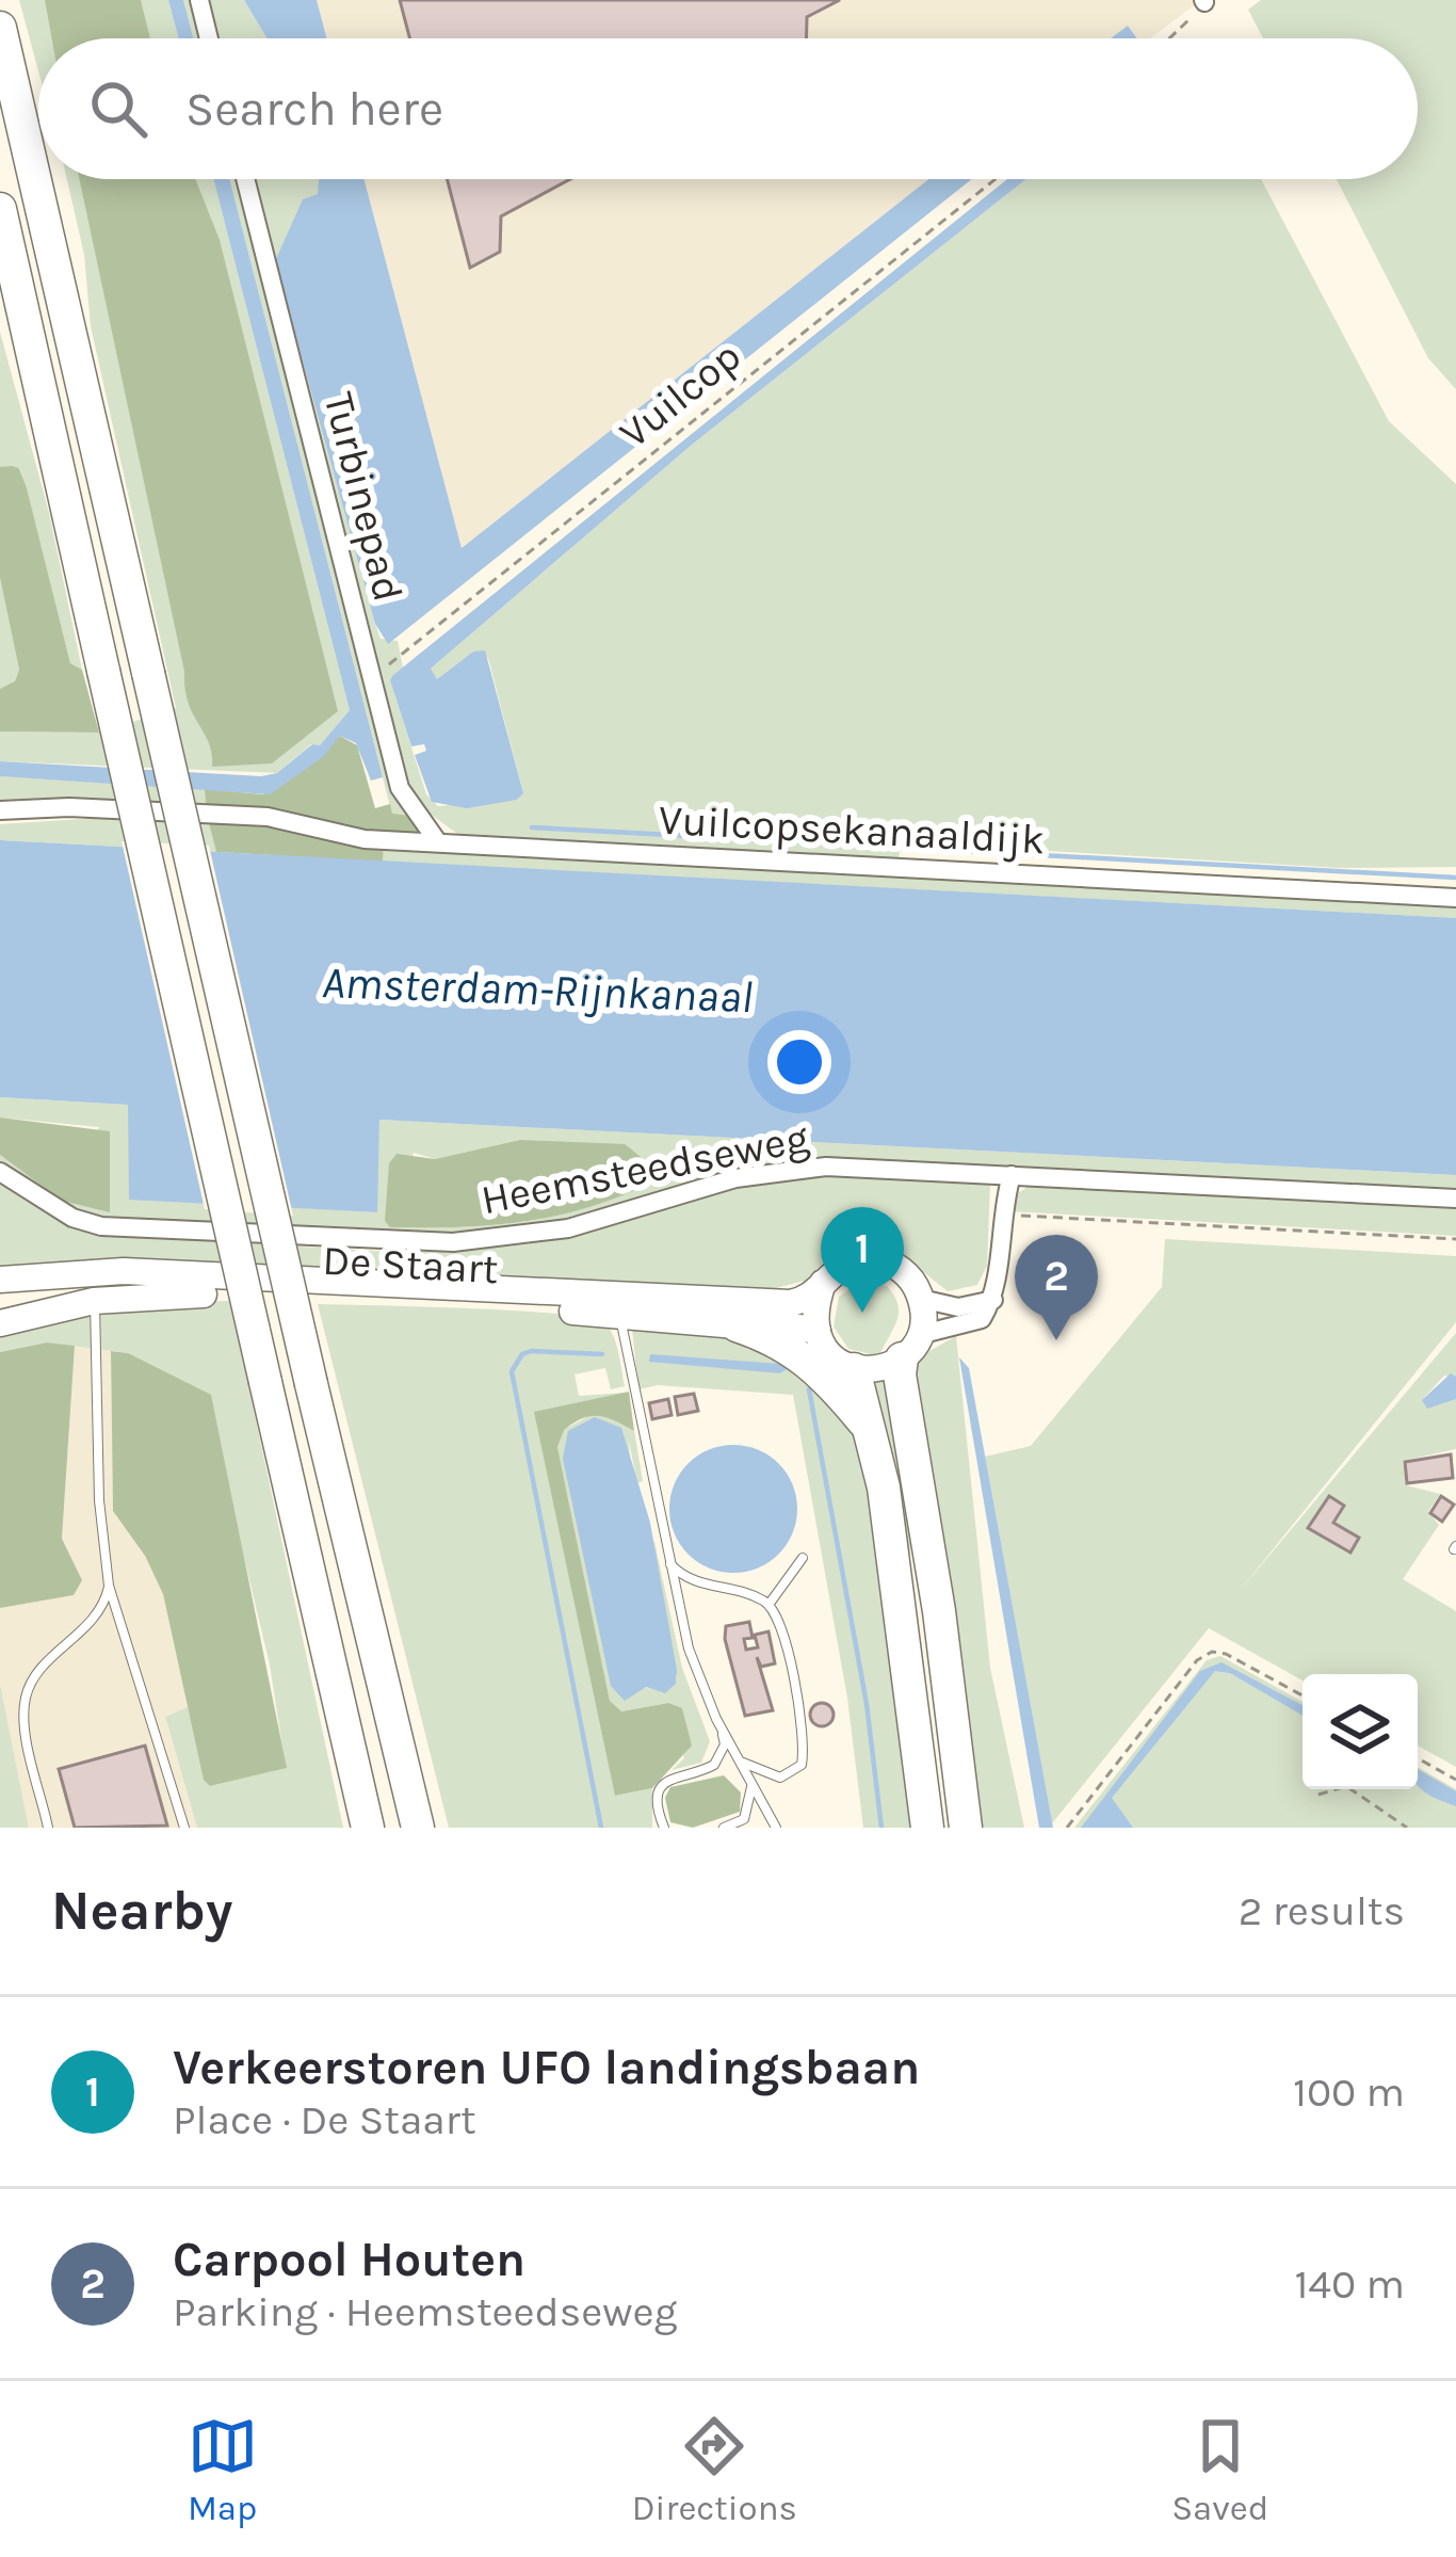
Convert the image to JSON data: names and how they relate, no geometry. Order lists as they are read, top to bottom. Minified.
{"streets":{"main road":["De Staart"],"street":["Turbinepad","Vuilcopsekanaaldijk","Heemsteedseweg"],"path":["Vuilcop"]},"crossings":[["Vuilcop","Turbinepad"],["Turbinepad","Vuilcopsekanaaldijk"]],"water":["Amsterdam-Rijnkanaal"],"page":{"search":"Search here","pins":["1","2"],"heading":["Nearby","2 results"],"list":[{"mark":"1","name":"Verkeerstoren UFO landingsbaan","note":"Place · De Staart","value":"100 m"},{"mark":"2","name":"Carpool Houten","note":"Parking · Heemsteedseweg","value":"140 m"}],"nav":["Map","Directions","Saved"]}}
